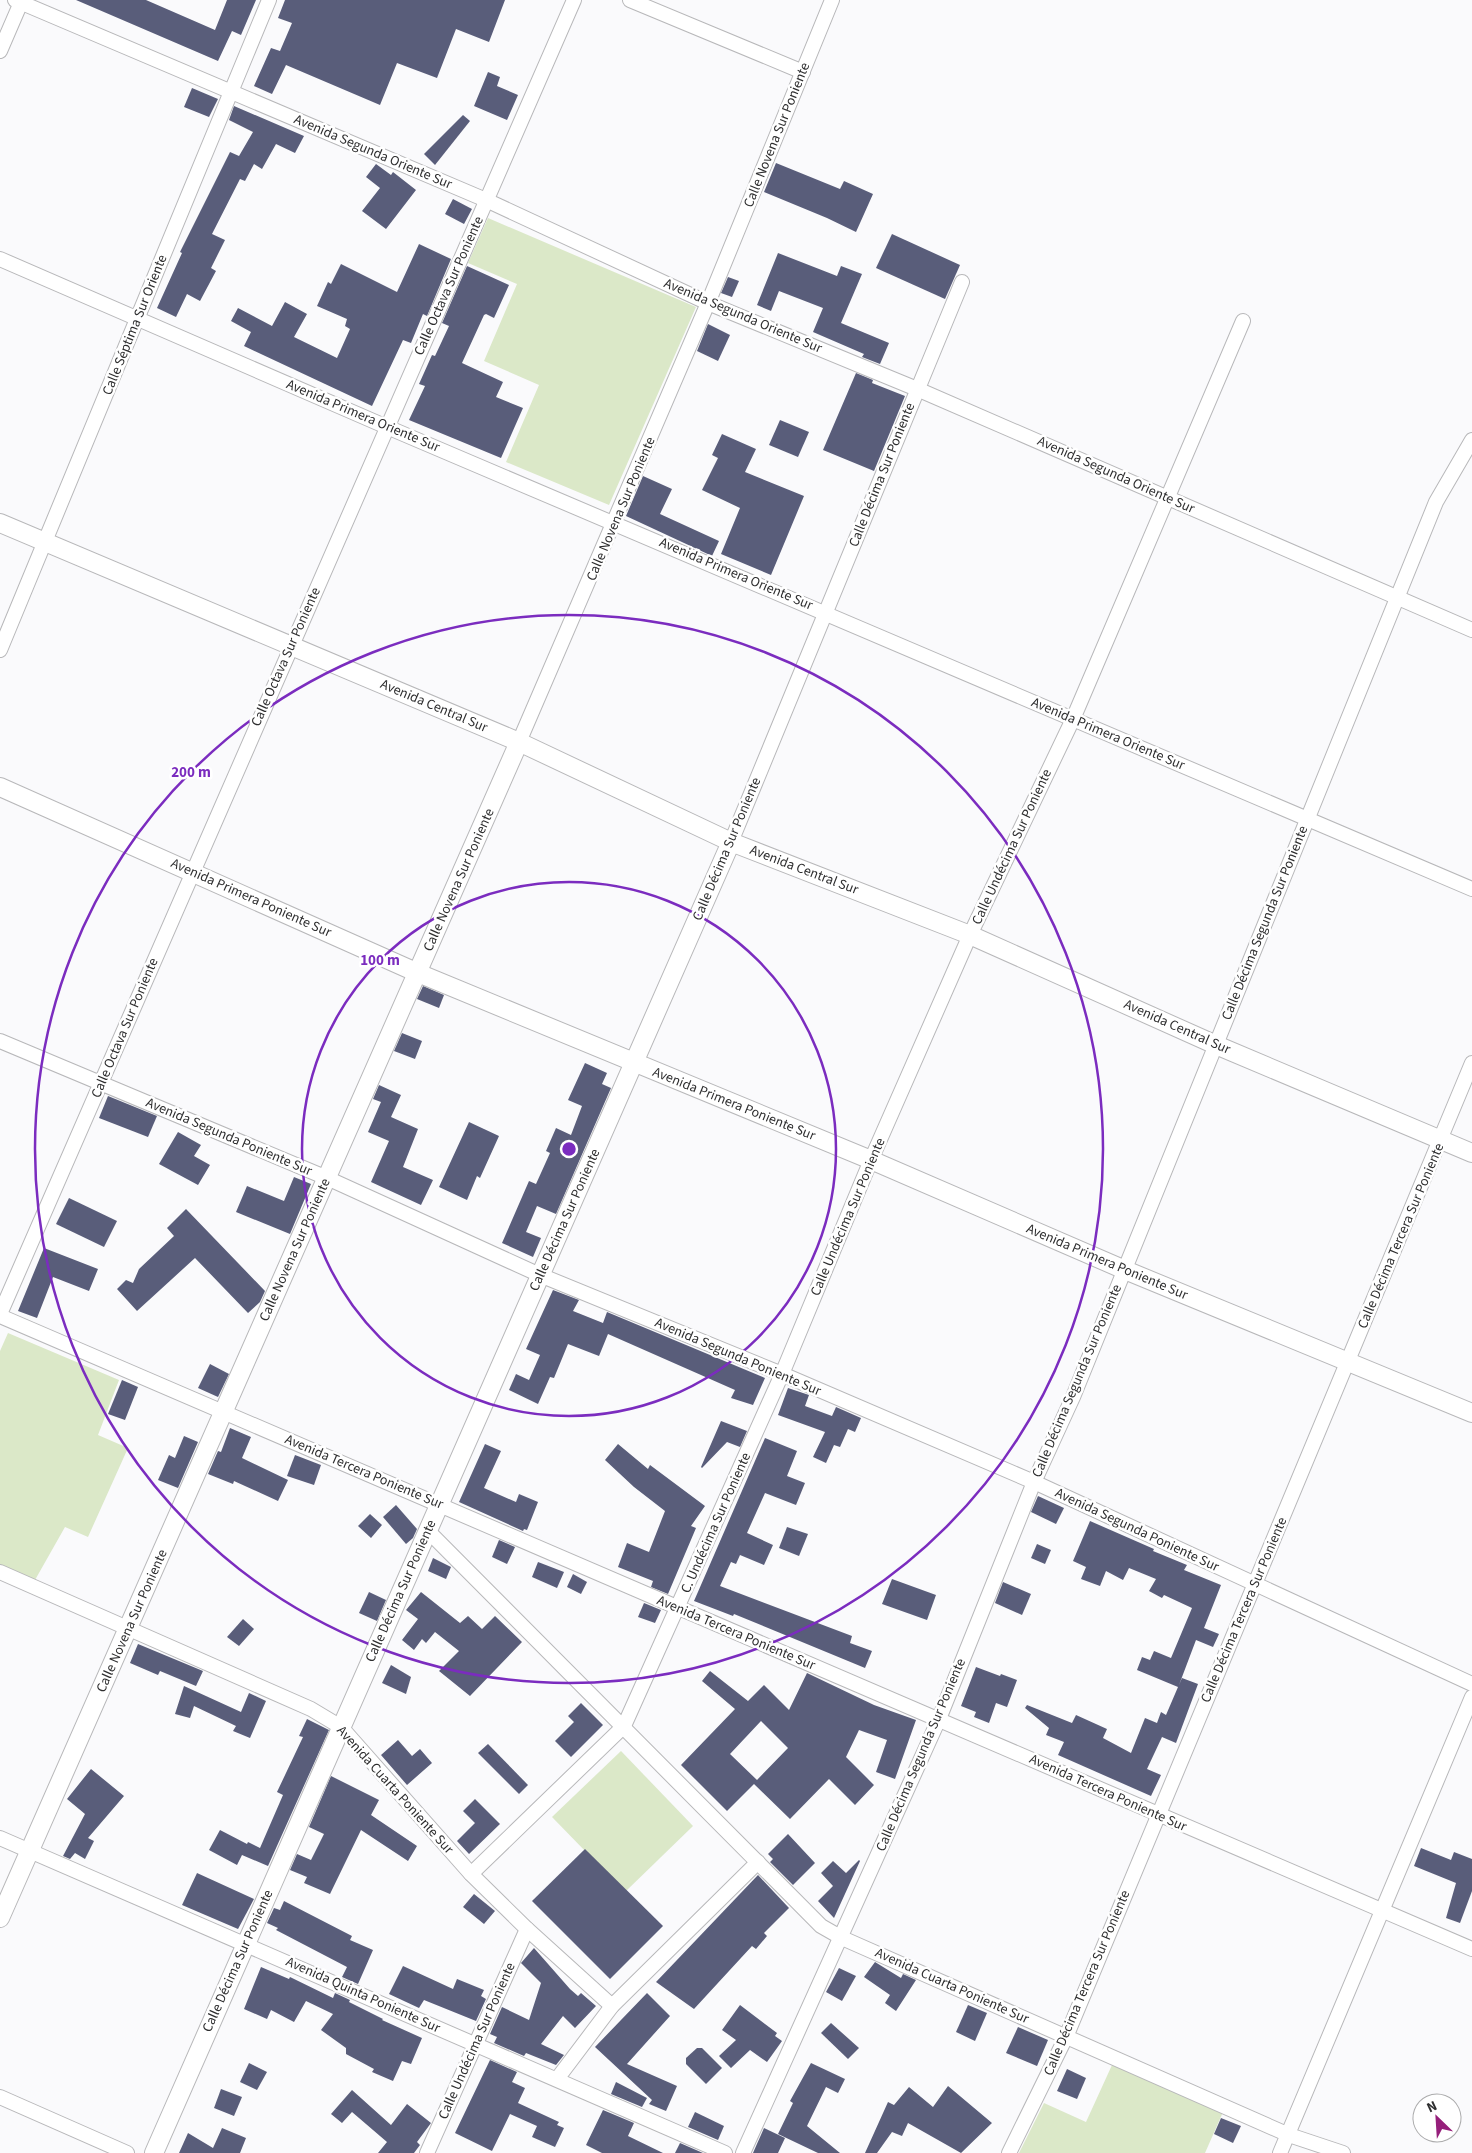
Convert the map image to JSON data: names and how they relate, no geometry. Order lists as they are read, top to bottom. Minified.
{"streets":{"street":["Calle Novena Sur Poniente","Avenida Segunda Oriente Sur","Calle Octava Sur Poniente","Calle Séptima Sur Oriente","Avenida Primera Oriente Sur","Calle Décima Sur Poniente","Avenida Central Sur","Calle Undécima Sur Poniente","Avenida Primera Poniente Sur","Calle Décima Segunda Sur Poniente","Avenida Segunda Poniente Sur","Calle Décima Tercera Sur Poniente","Avenida Tercera Poniente Sur","C. Undécima Sur Poniente","Avenida Cuarta Poniente Sur","Avenida Quinta Poniente Sur"]},"crossings":[["Calle Novena Sur Poniente","Avenida Segunda Oriente Sur"],["Calle Novena Sur Poniente","Avenida Primera Oriente Sur"],["Calle Novena Sur Poniente","Avenida Central Sur"],["Calle Novena Sur Poniente","Avenida Primera Poniente Sur"],["Calle Novena Sur Poniente","Avenida Segunda Poniente Sur"],["Calle Novena Sur Poniente","Avenida Tercera Poniente Sur"],["Calle Novena Sur Poniente","Avenida Cuarta Poniente Sur"],["Calle Novena Sur Poniente","Avenida Quinta Poniente Sur"],["Avenida Segunda Oriente Sur","Calle Octava Sur Poniente"],["Avenida Segunda Oriente Sur","Calle Séptima Sur Oriente"],["Avenida Segunda Oriente Sur","Calle Décima Sur Poniente"],["Avenida Segunda Oriente Sur","Calle Undécima Sur Poniente"],["Avenida Segunda Oriente Sur","Calle Décima Segunda Sur Poniente"],["Calle Octava Sur Poniente","Avenida Primera Oriente Sur"],["Calle Octava Sur Poniente","Avenida Central Sur"],["Calle Octava Sur Poniente","Avenida Primera Poniente Sur"],["Calle Octava Sur Poniente","Avenida Segunda Poniente Sur"],["Calle Octava Sur Poniente","Avenida Tercera Poniente Sur"],["Calle Séptima Sur Oriente","Avenida Primera Oriente Sur"],["Calle Séptima Sur Oriente","Avenida Central Sur"],["Avenida Primera Oriente Sur","Calle Décima Sur Poniente"],["Avenida Primera Oriente Sur","Calle Undécima Sur Poniente"],["Avenida Primera Oriente Sur","Calle Décima Segunda Sur Poniente"],["Calle Décima Sur Poniente","Avenida Central Sur"],["Calle Décima Sur Poniente","Avenida Primera Poniente Sur"],["Calle Décima Sur Poniente","Avenida Segunda Poniente Sur"],["Calle Décima Sur Poniente","Avenida Tercera Poniente Sur"],["Calle Décima Sur Poniente","Avenida Cuarta Poniente Sur"],["Calle Décima Sur Poniente","Avenida Quinta Poniente Sur"],["Avenida Central Sur","Calle Undécima Sur Poniente"],["Avenida Central Sur","Calle Décima Segunda Sur Poniente"],["Avenida Central Sur","Calle Décima Tercera Sur Poniente"],["Calle Undécima Sur Poniente","Avenida Primera Poniente Sur"],["Calle Undécima Sur Poniente","Avenida Segunda Poniente Sur"],["Calle Undécima Sur Poniente","C. Undécima Sur Poniente"],["Calle Undécima Sur Poniente","Avenida Cuarta Poniente Sur"],["Calle Undécima Sur Poniente","Avenida Quinta Poniente Sur"],["Avenida Primera Poniente Sur","Calle Décima Segunda Sur Poniente"],["Avenida Primera Poniente Sur","Calle Décima Tercera Sur Poniente"],["Calle Décima Segunda Sur Poniente","Avenida Segunda Poniente Sur"],["Calle Décima Segunda Sur Poniente","Avenida Tercera Poniente Sur"],["Calle Décima Segunda Sur Poniente","Avenida Cuarta Poniente Sur"],["Avenida Segunda Poniente Sur","Calle Décima Tercera Sur Poniente"],["Avenida Segunda Poniente Sur","C. Undécima Sur Poniente"],["Calle Décima Tercera Sur Poniente","Avenida Tercera Poniente Sur"],["Calle Décima Tercera Sur Poniente","Avenida Cuarta Poniente Sur"],["Avenida Tercera Poniente Sur","C. Undécima Sur Poniente"],["C. Undécima Sur Poniente","Avenida Cuarta Poniente Sur"]],"north":"top left","rings":["200 m","100 m"]}
